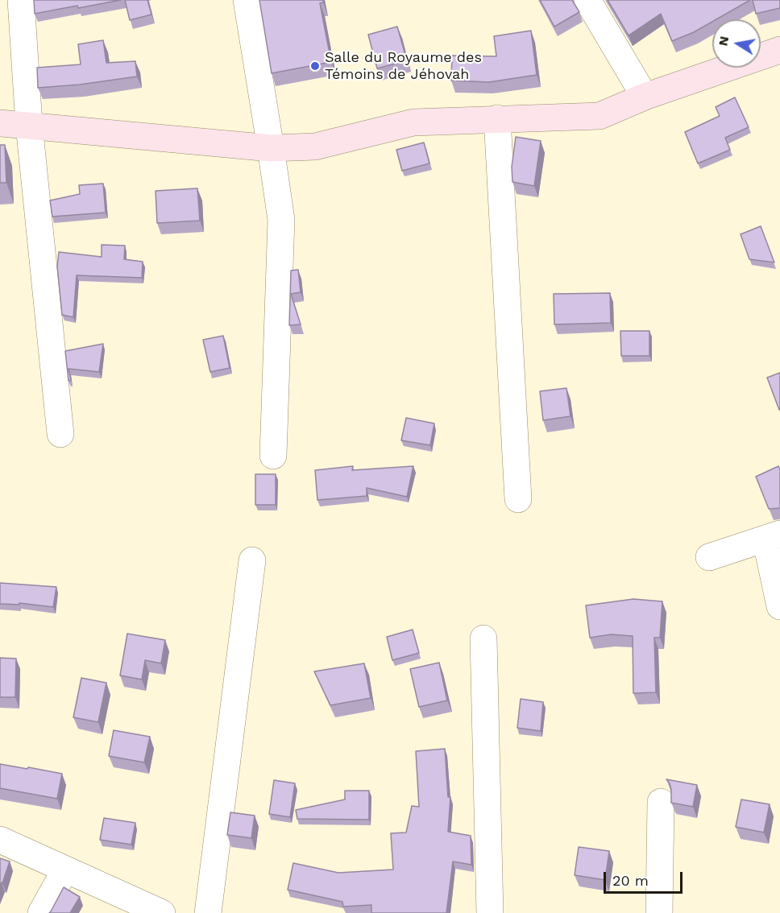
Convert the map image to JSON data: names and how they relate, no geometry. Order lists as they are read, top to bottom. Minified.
{"places":["Salle du Royaume des Témoins de Jéhovah"],"scale_bar":"20 m","north":"left"}
